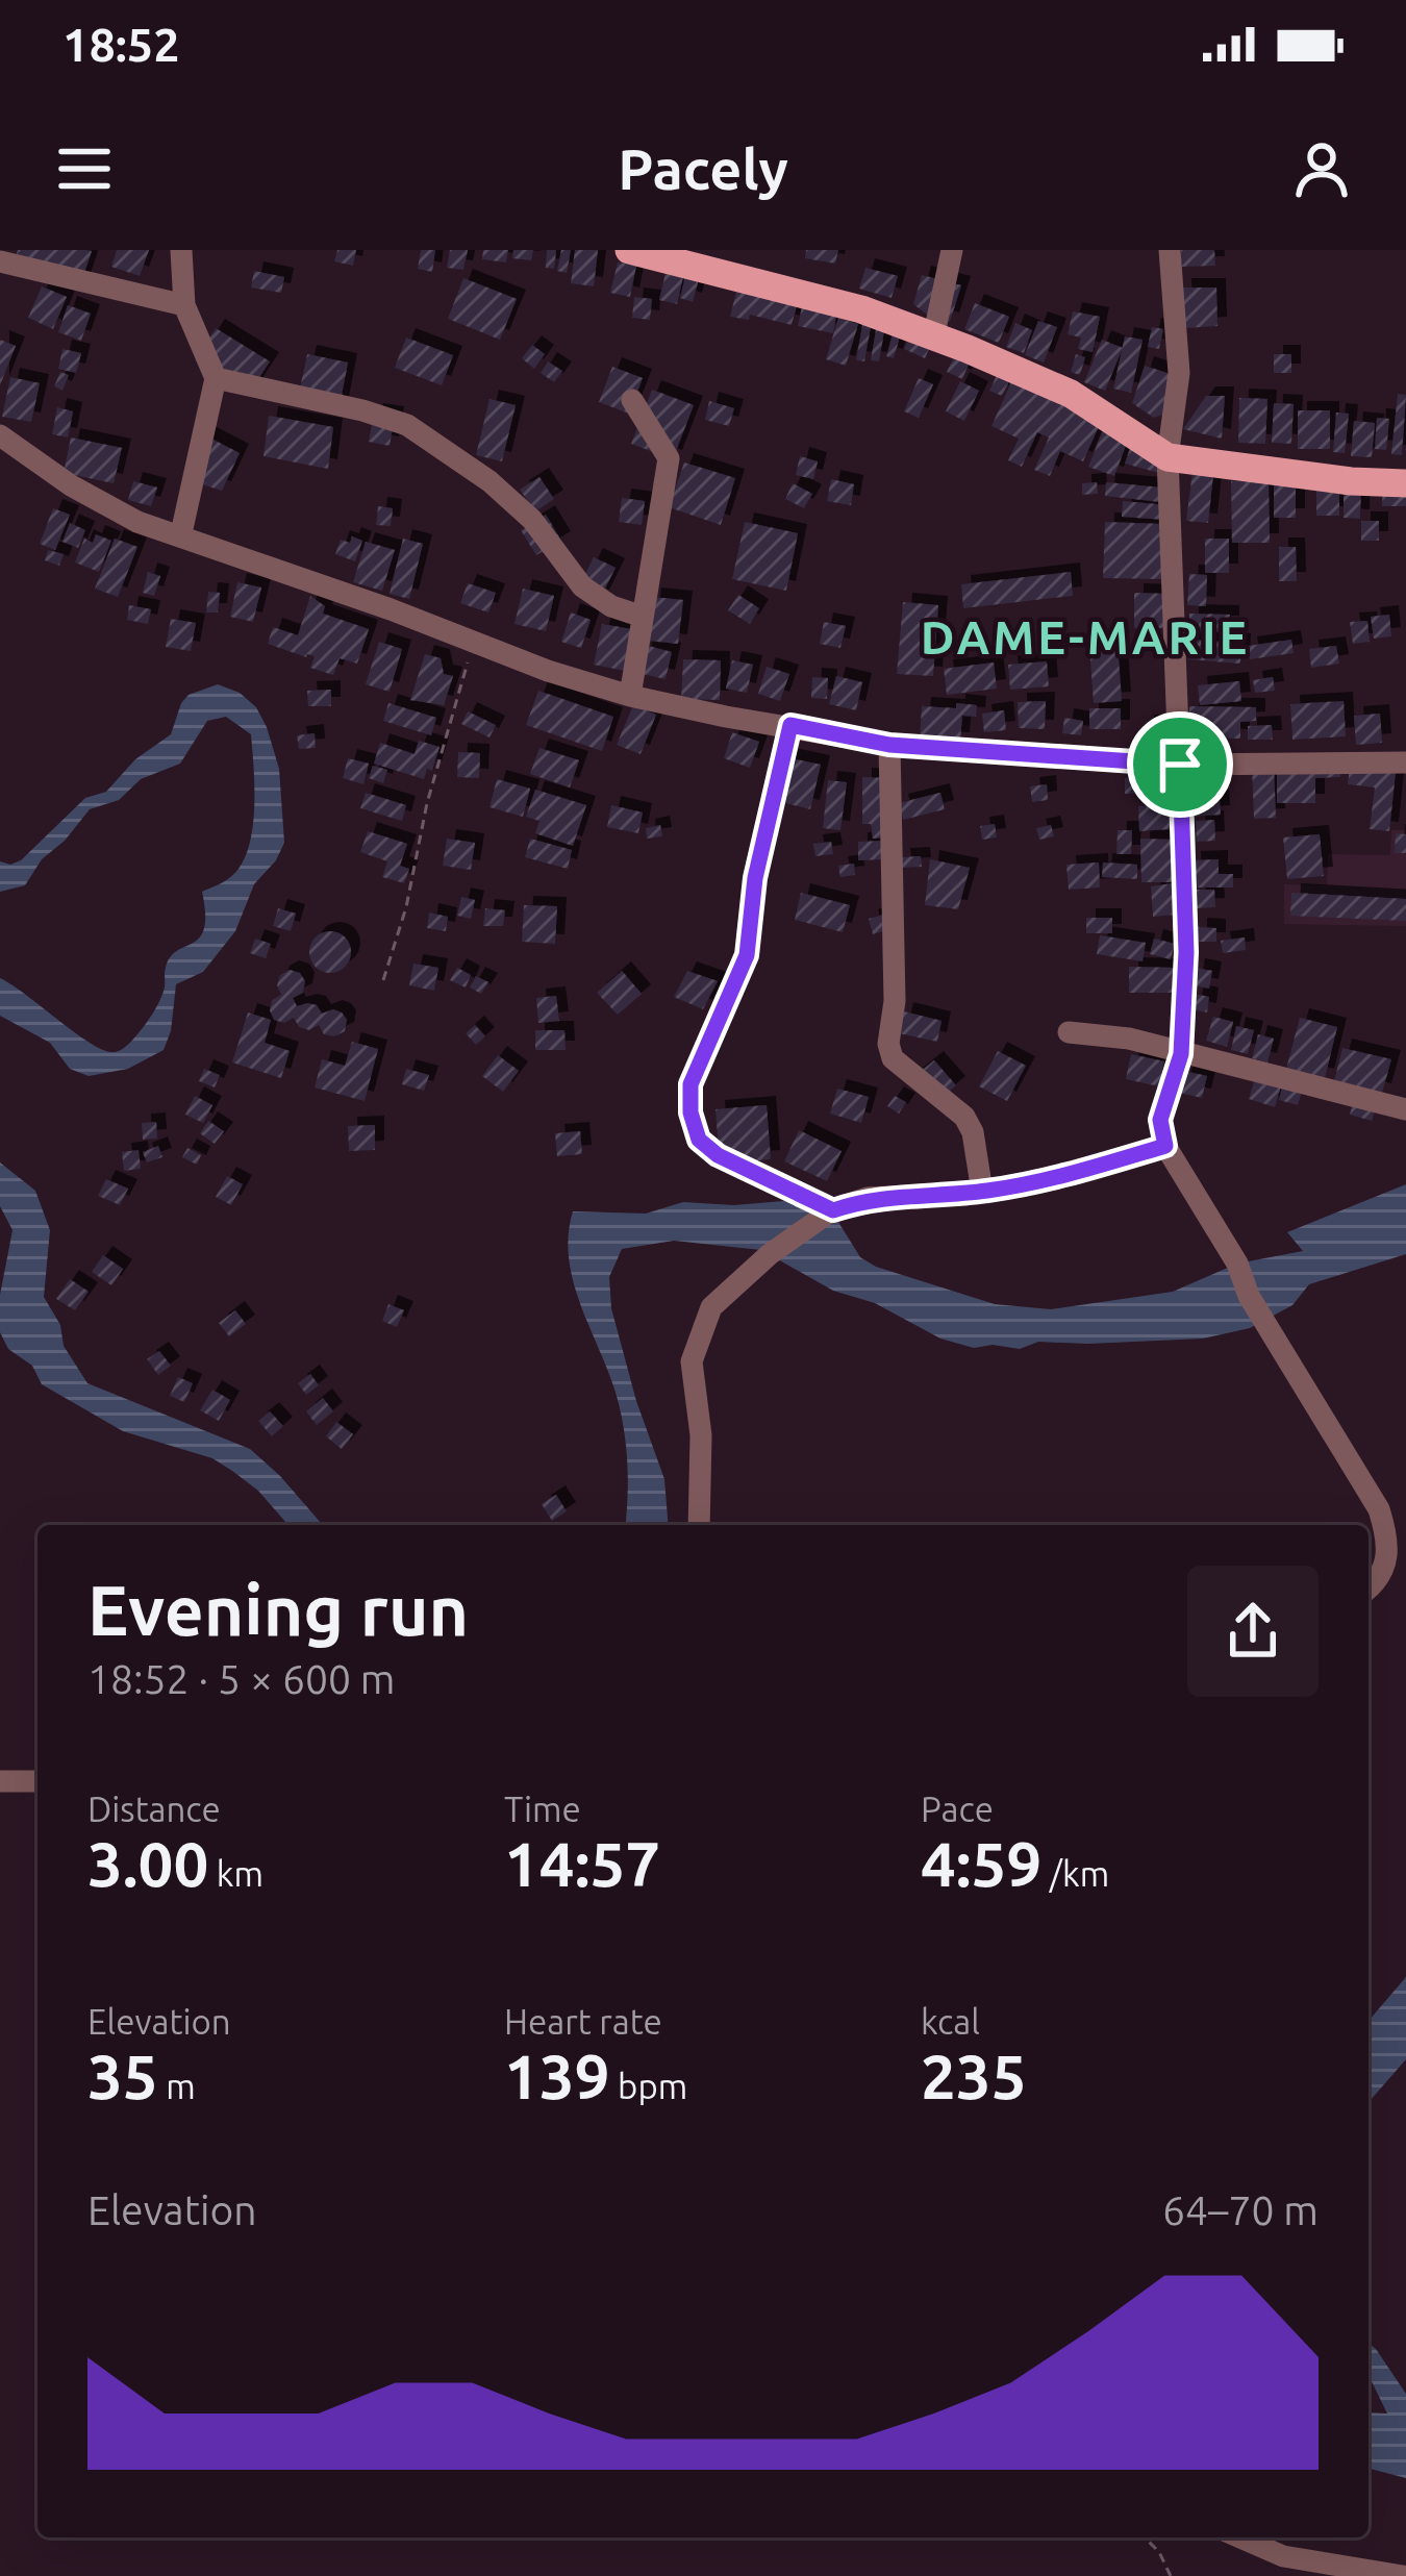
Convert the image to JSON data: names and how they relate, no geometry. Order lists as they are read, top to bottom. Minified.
{"districts":["DAME-MARIE"],"page":{"status":"18:52","header":"Pacely","heading":["Evening run","18:52 · 5 × 600 m"],"stats":[["Distance","3.00 km"],["Time","14:57"],["Pace","4:59 /km"],["Elevation","35 m"],["Heart rate","139 bpm"],["kcal","235"]],"chart":["Elevation","64–70 m"]}}
